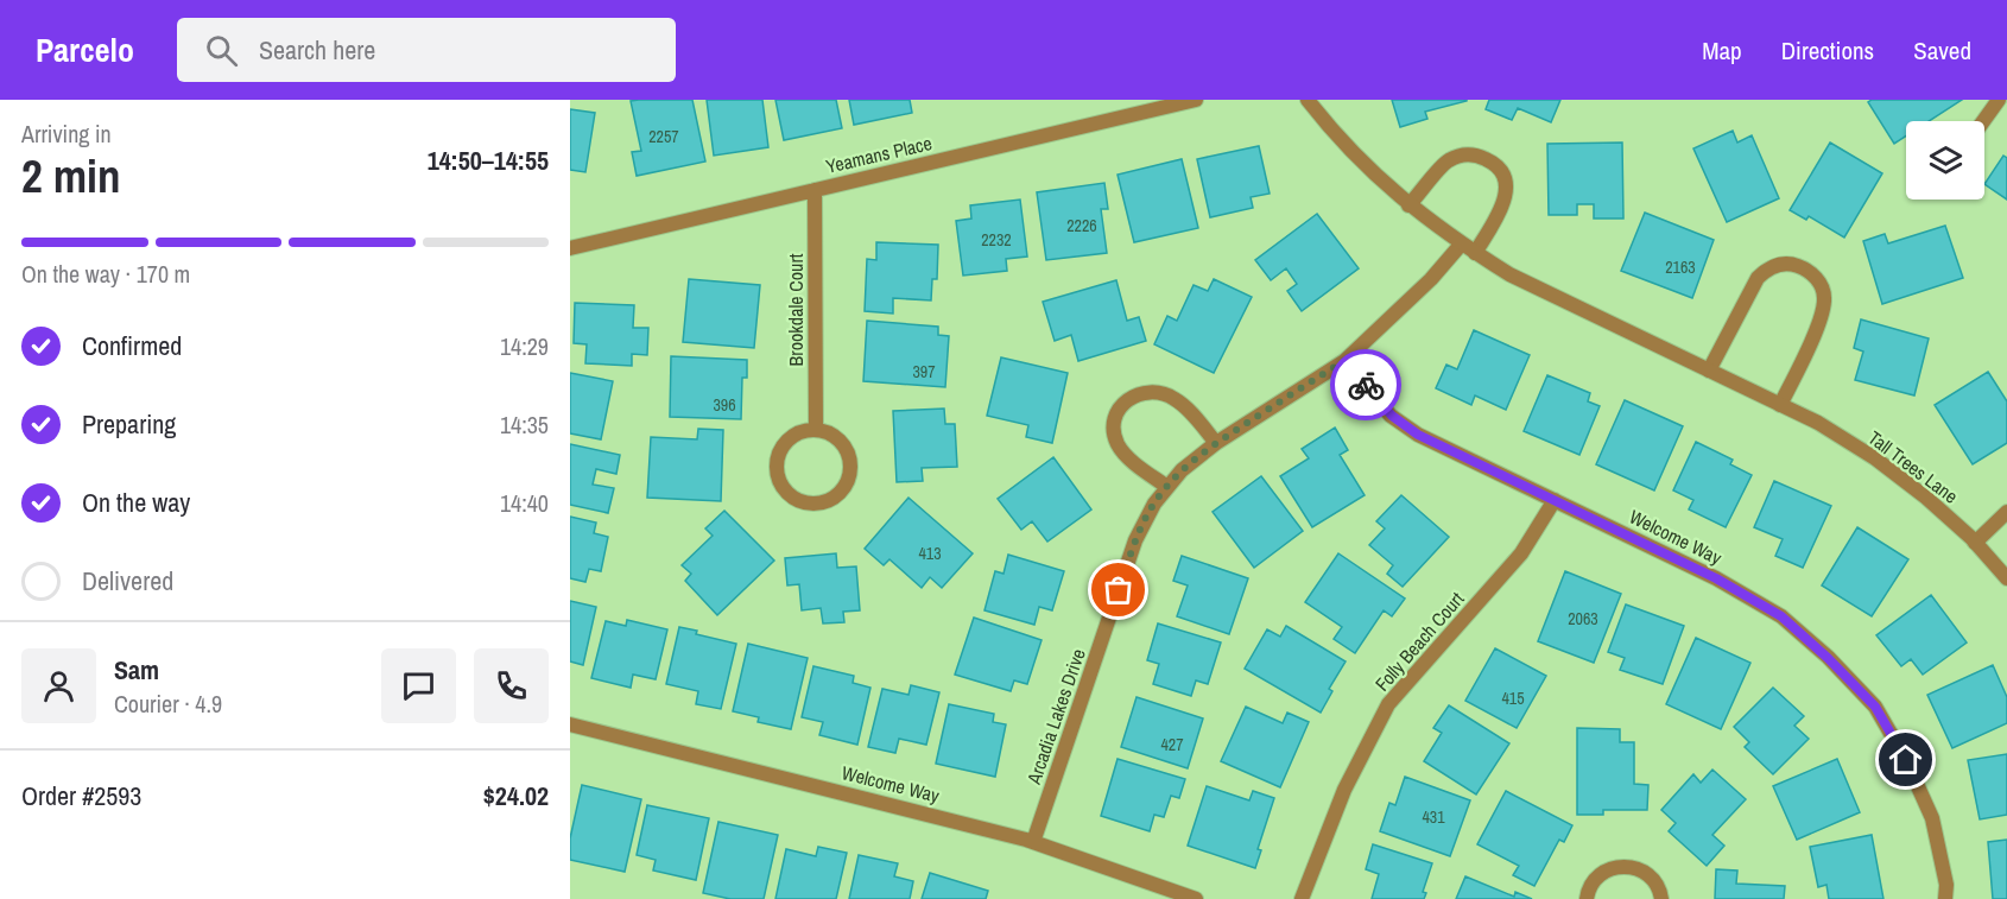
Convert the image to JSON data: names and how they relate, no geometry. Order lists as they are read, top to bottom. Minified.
{"streets":{"street":["Yeamans Place","Brookdale Court","Tall Trees Lane","Welcome Way","Folly Beach Court","Arcadia Lakes Drive"]},"crossings":[["Yeamans Place","Brookdale Court"],["Tall Trees Lane","Arcadia Lakes Drive"],["Welcome Way","Folly Beach Court"],["Welcome Way","Arcadia Lakes Drive"]],"house_numbers":["2257","2226","2232","2163","397","396","413","2063","415","427","431"],"page":{"header":"Parcelo","search":"Search here","nav":["Map","Directions","Saved"],"heading":["2 min","Arriving in","14:50–14:55"],"panel":["Sam","Courier · 4.9","Order #2593","$24.02"],"bar":"On the way · 170 m","list":[["Confirmed","14:29"],["Preparing","14:35"],["On the way","14:40"],"Delivered"]}}
